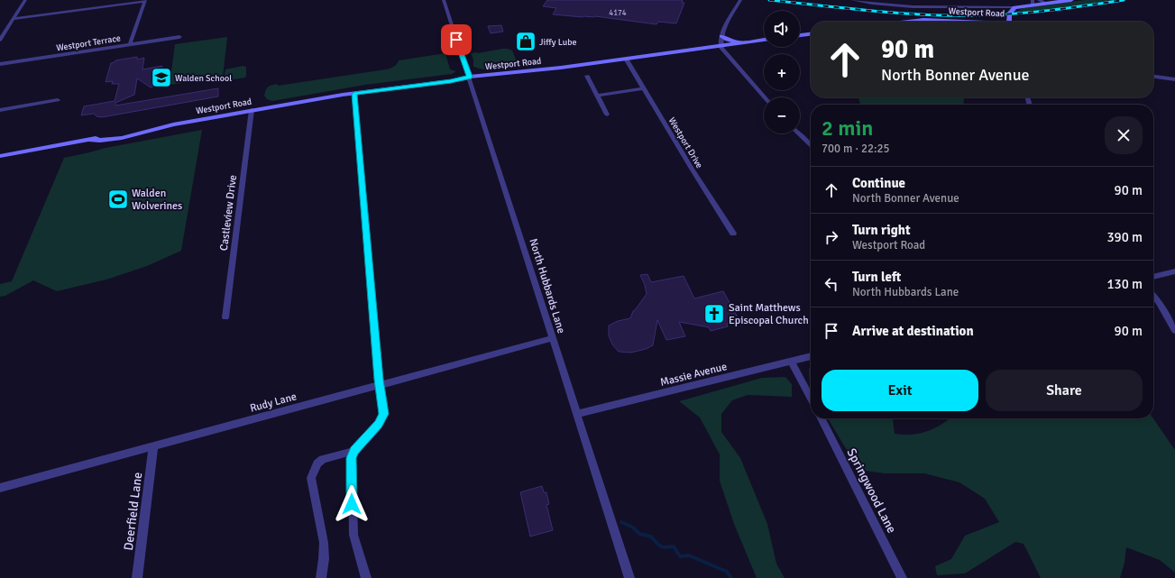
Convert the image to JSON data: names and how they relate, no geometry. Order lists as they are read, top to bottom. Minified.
{"streets":{"main road":["Westport Road"],"street":["Westport Terrace","Westport Drive","Castleview Drive","North Hubbards Lane","Massie Avenue","Rudy Lane","Springwood Lane","Deerfield Lane"]},"crossings":[["Westport Road","Westport Drive"],["Westport Road","Castleview Drive"],["Westport Road","North Hubbards Lane"],["North Hubbards Lane","Massie Avenue"],["North Hubbards Lane","Rudy Lane"],["Rudy Lane","Deerfield Lane"]],"places":{"shop":["Jiffy Lube"],"school or university":["Walden School"],"sports":["Walden Wolverines"],"church":["Saint Matthews Episcopal Church"]},"house_numbers":["4174"],"page":{"map_buttons":["+","−"],"turn":["90 m","North Bonner Avenue"],"heading":["2 min","700 m · 22:25"],"list":[{"name":"Continue","note":"North Bonner Avenue","value":"90 m"},{"name":"Turn right","note":"Westport Road","value":"390 m"},{"name":"Turn left","note":"North Hubbards Lane","value":"130 m"},{"name":"Arrive at destination","value":"90 m"}],"buttons":["Exit","Share"]}}
